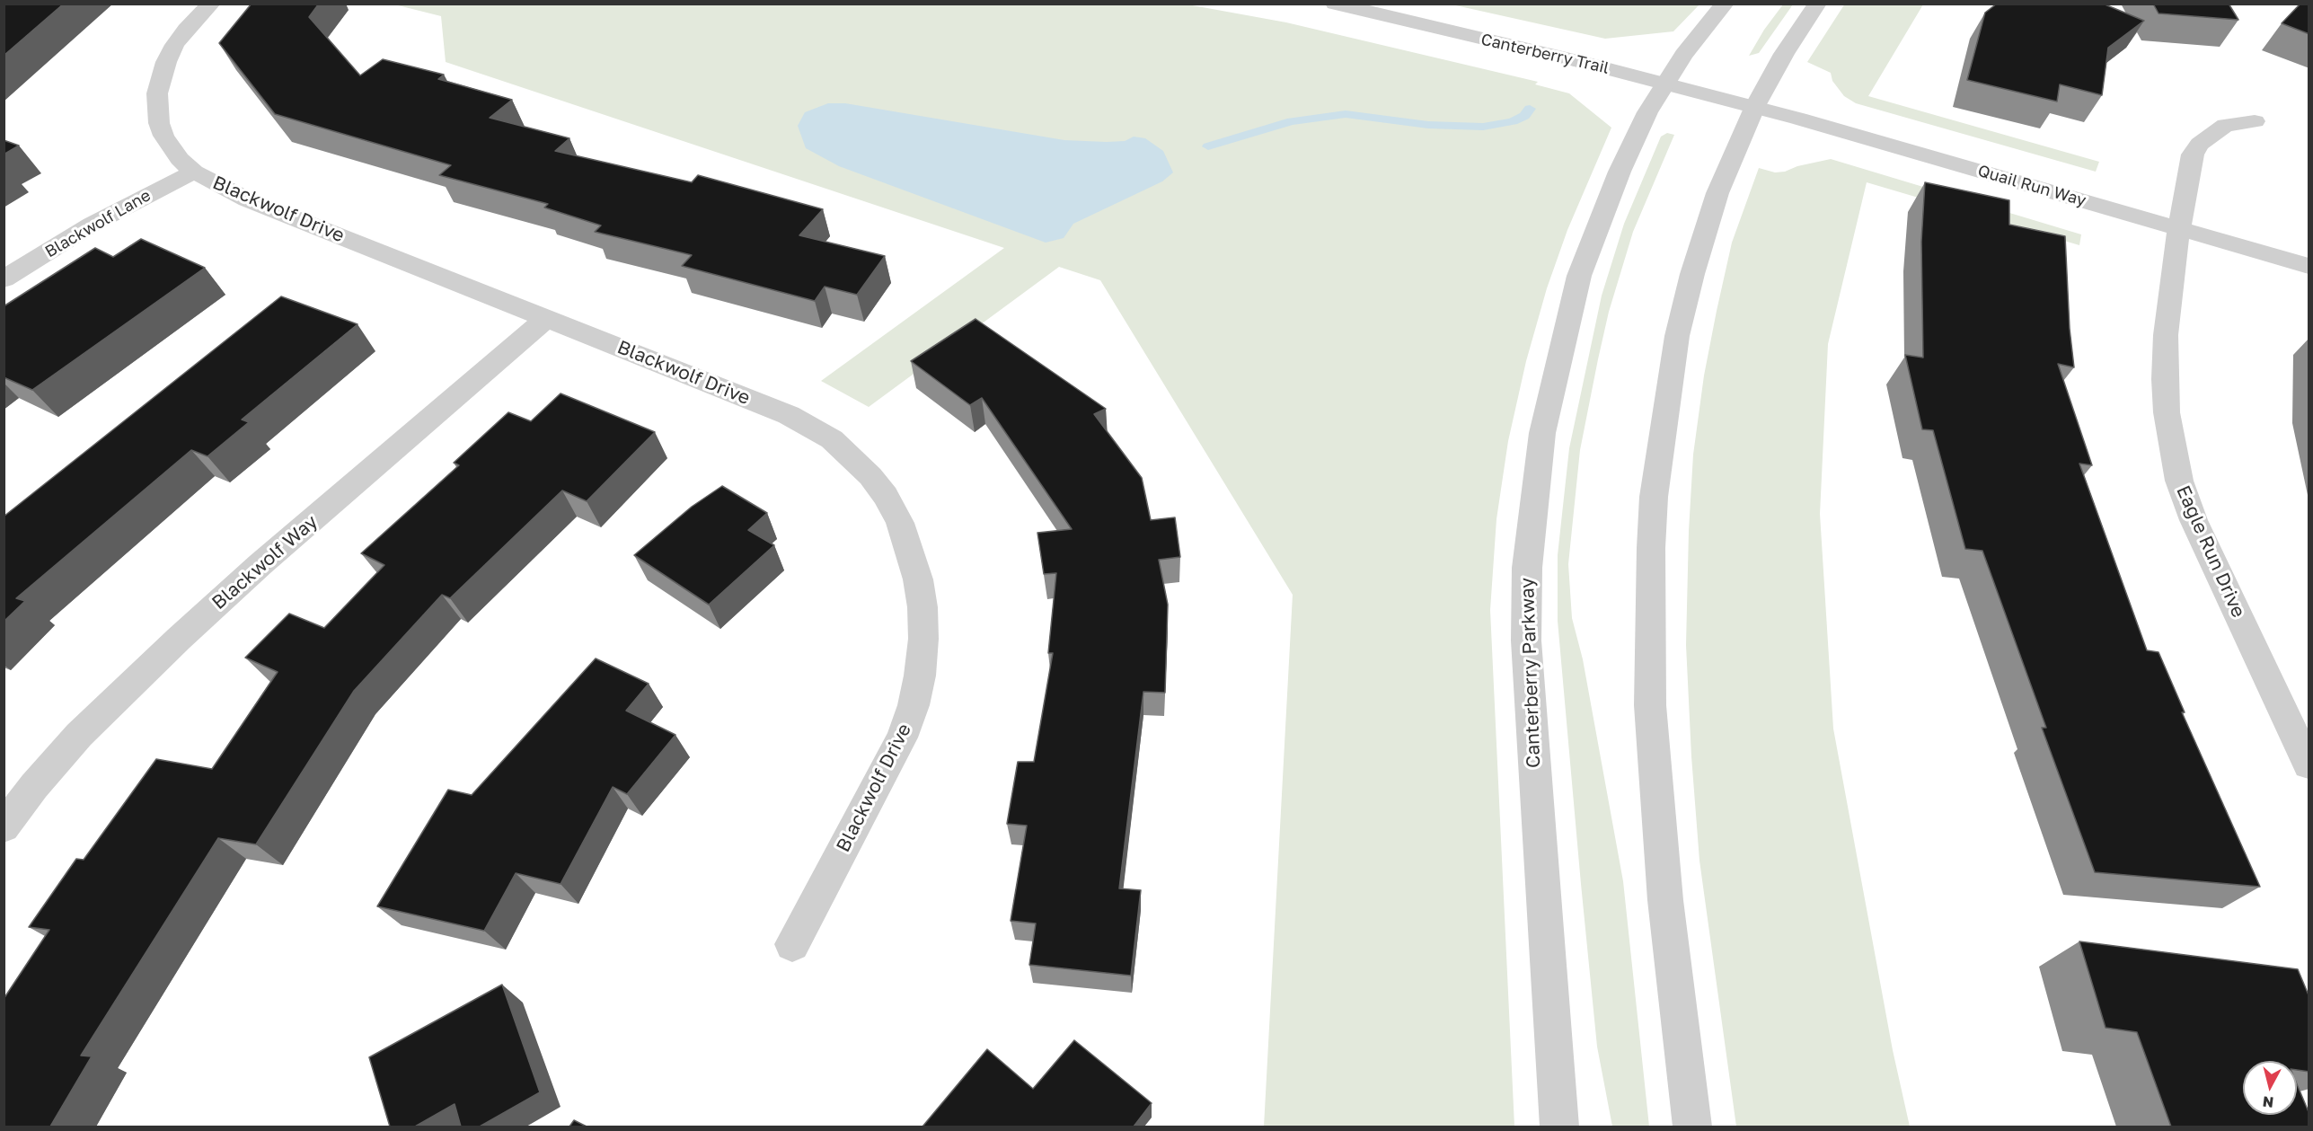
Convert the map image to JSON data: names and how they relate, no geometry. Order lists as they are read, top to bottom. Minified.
{"streets":{"street":["Canterberry Trail","Quail Run Way","Blackwolf Drive","Blackwolf Lane","Eagle Run Drive","Blackwolf Way","Canterberry Parkway"]},"crossings":[["Canterberry Trail","Quail Run Way"],["Canterberry Trail","Canterberry Parkway"],["Quail Run Way","Eagle Run Drive"],["Blackwolf Drive","Blackwolf Lane"],["Blackwolf Drive","Blackwolf Way"]],"north":"bottom"}
